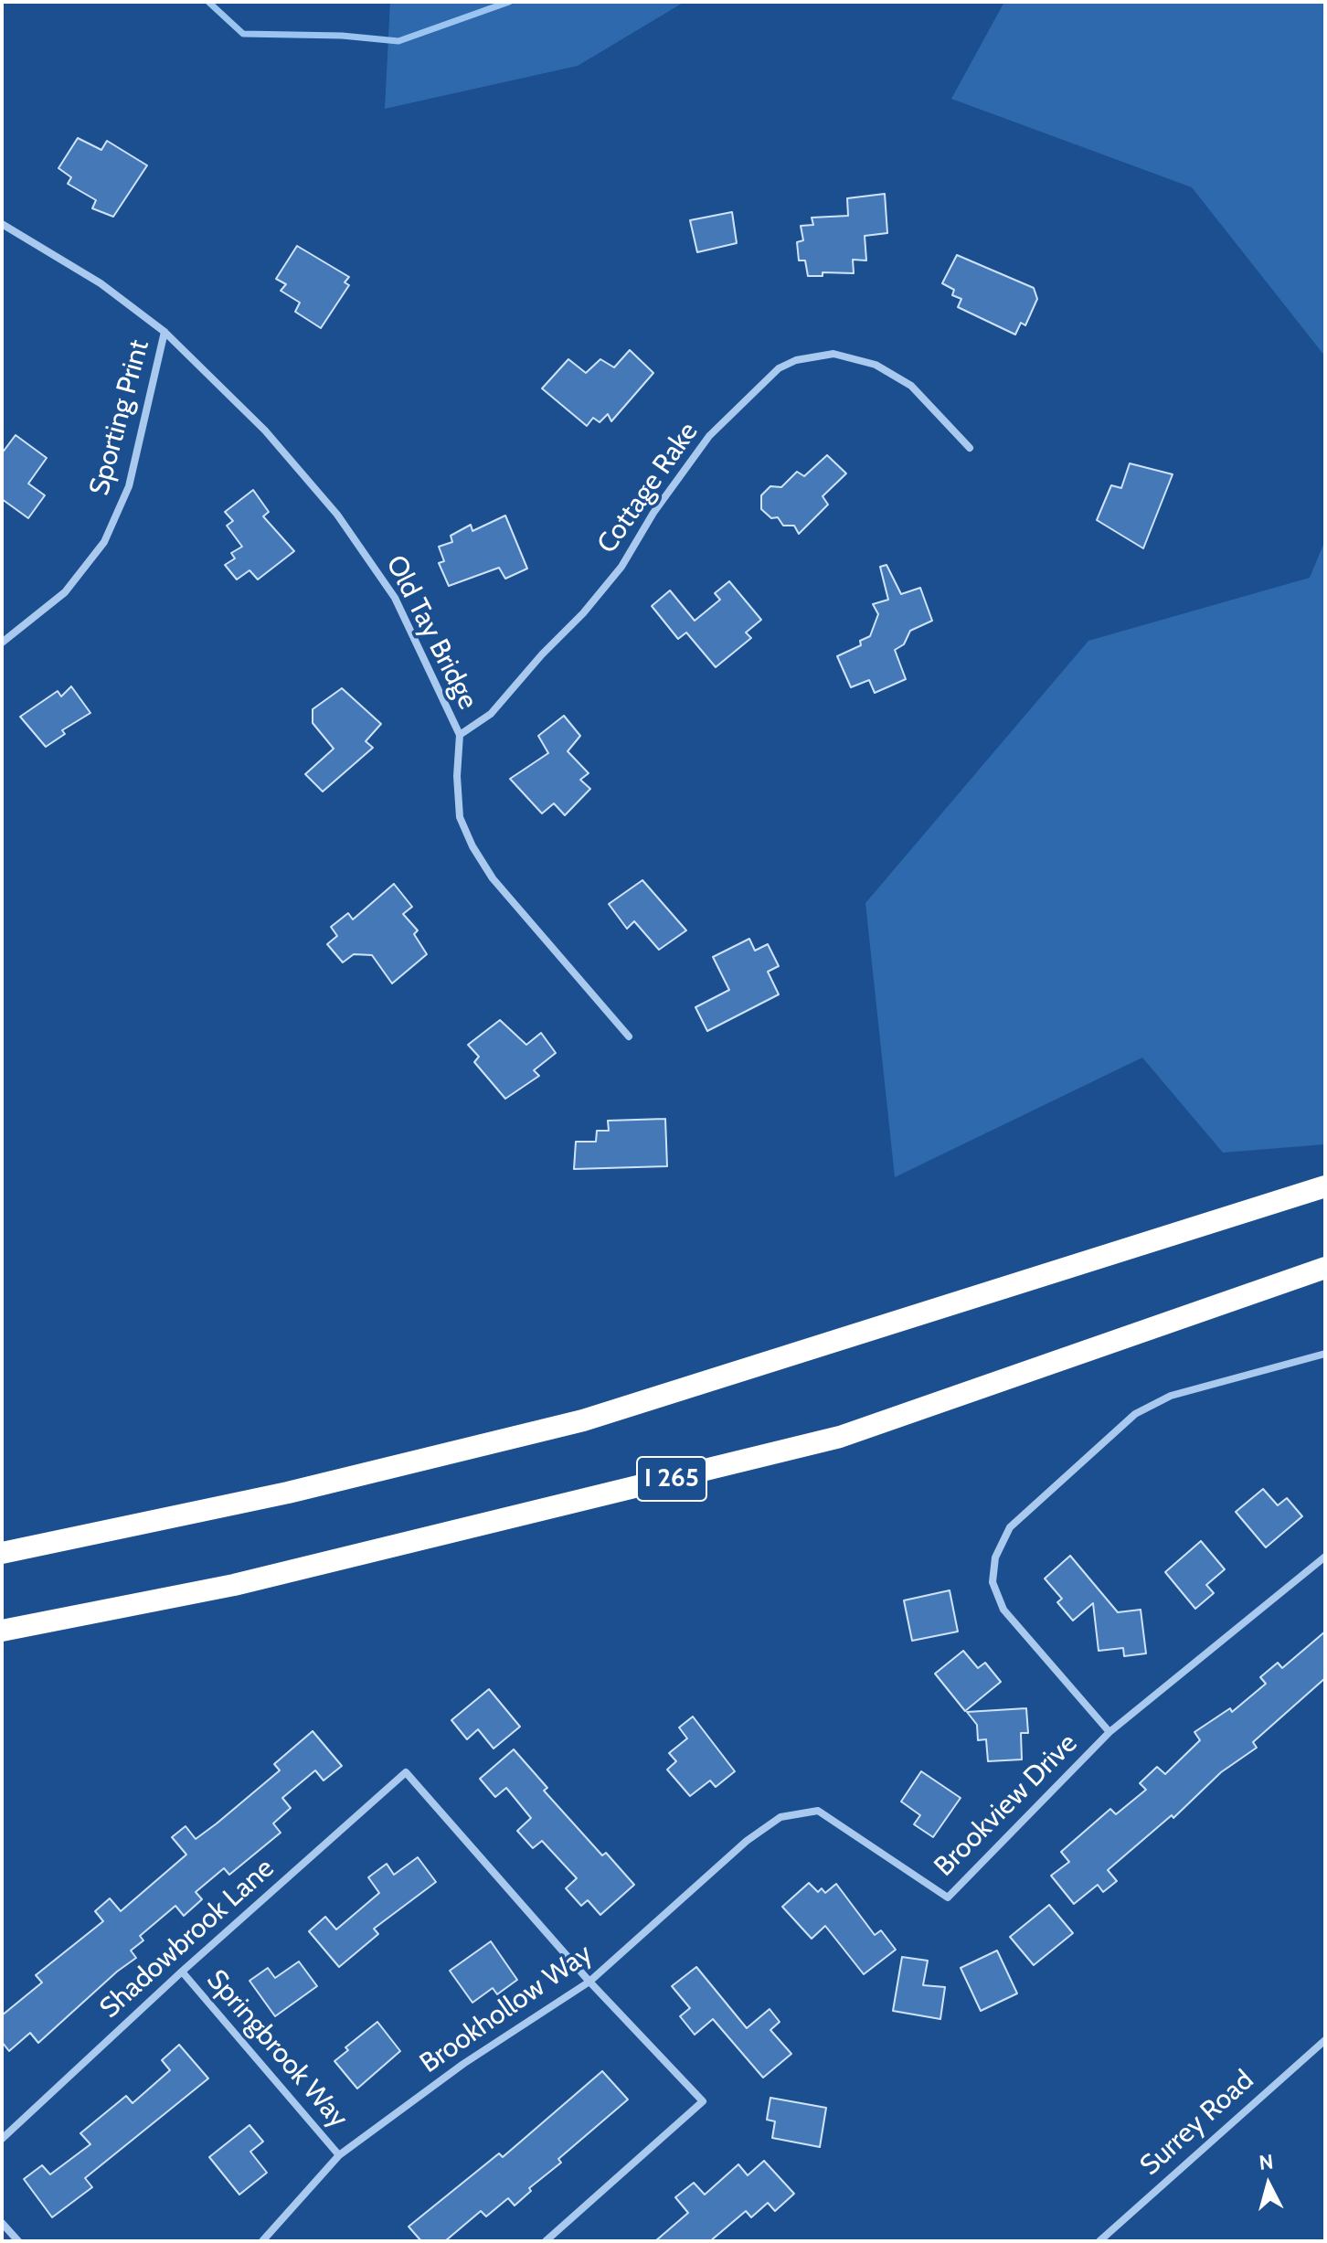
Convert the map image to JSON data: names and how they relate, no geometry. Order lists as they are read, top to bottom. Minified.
{"streets":{"highway":["I 265"],"street":["Sporting Print","Cottage Rake","Old Tay Bridge","Brookview Drive","Shadowbrook Lane","Brookhollow Way","Springbrook Way","Surrey Road"]},"crossings":[["Sporting Print","Old Tay Bridge"],["Cottage Rake","Old Tay Bridge"],["Brookview Drive","Brookhollow Way"],["Shadowbrook Lane","Brookhollow Way"],["Shadowbrook Lane","Springbrook Way"],["Brookhollow Way","Springbrook Way"]],"north":"top"}
